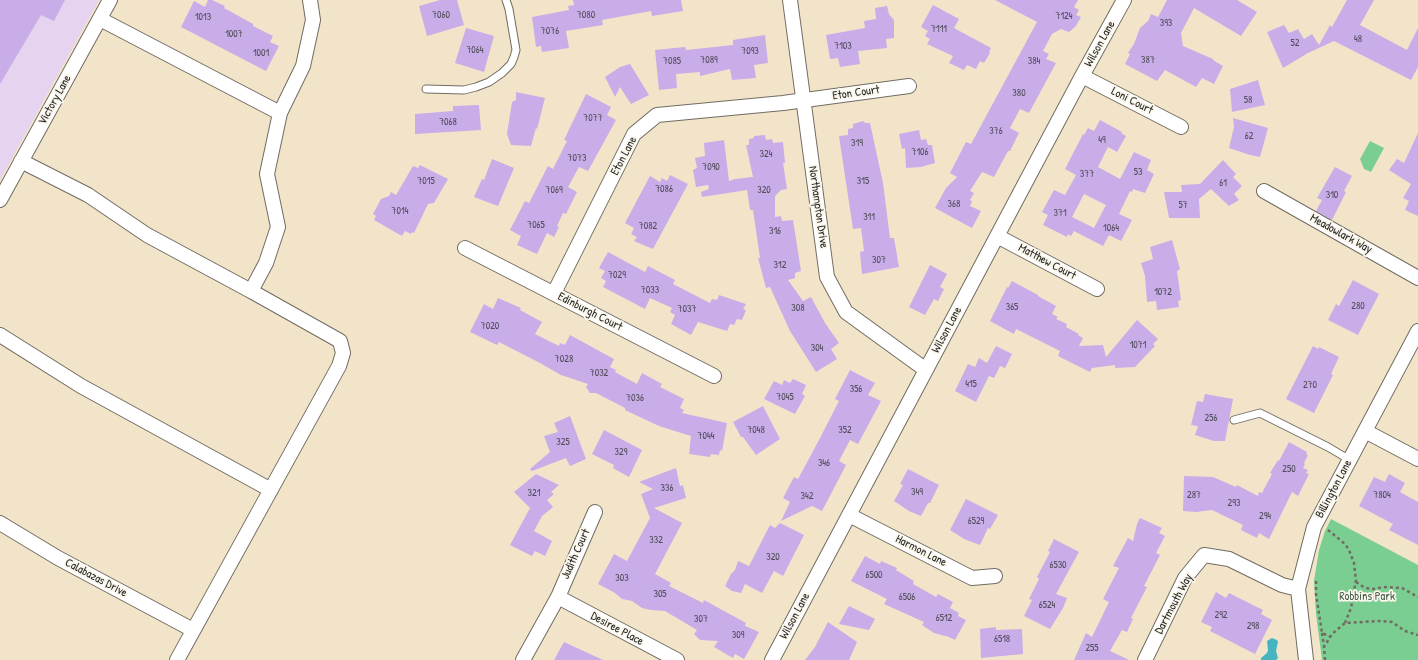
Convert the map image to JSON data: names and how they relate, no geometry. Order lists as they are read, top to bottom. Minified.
{"streets":{"street":["Wilson Lane","Eton Court","Victory Lane","Loni Court","Eton Lane","Northampton Drive","Meadowlark Way","Matthew Court","Edinburgh Court","Billington Lane","Harmon Lane","Judith Court","Calabazas Drive","Dartmouth Way","Desiree Place"]},"crossings":[["Wilson Lane","Loni Court"],["Wilson Lane","Northampton Drive"],["Wilson Lane","Matthew Court"],["Wilson Lane","Harmon Lane"],["Eton Court","Eton Lane"],["Eton Court","Northampton Drive"],["Eton Lane","Northampton Drive"],["Eton Lane","Edinburgh Court"],["Billington Lane","Dartmouth Way"],["Judith Court","Desiree Place"]],"parks":["Robbins Park"],"house_numbers":["7060","7080","7124","1013","393","7111","7076","1007","48","52","7103","7064","7093","1001","7089","387","7085","384","380","58","7077","7068","376","62","49","319","7106","324","7073","7090","53","377","7015","315","61","7086","7069","320","310","368","57","7014","371","311","7065","7082","1064","316","307","312","7029","7033","1072","280","365","308","7037","7020","1071","304","7028","7032","415","270","356","7045","7036","256","7048","352","7044","325","329","346","250","336","349","321","287","7804","342","293","294","6529","332","320","6530","6500","303","305","6506","6524","292","6512","307","298","309","6518","255"]}
